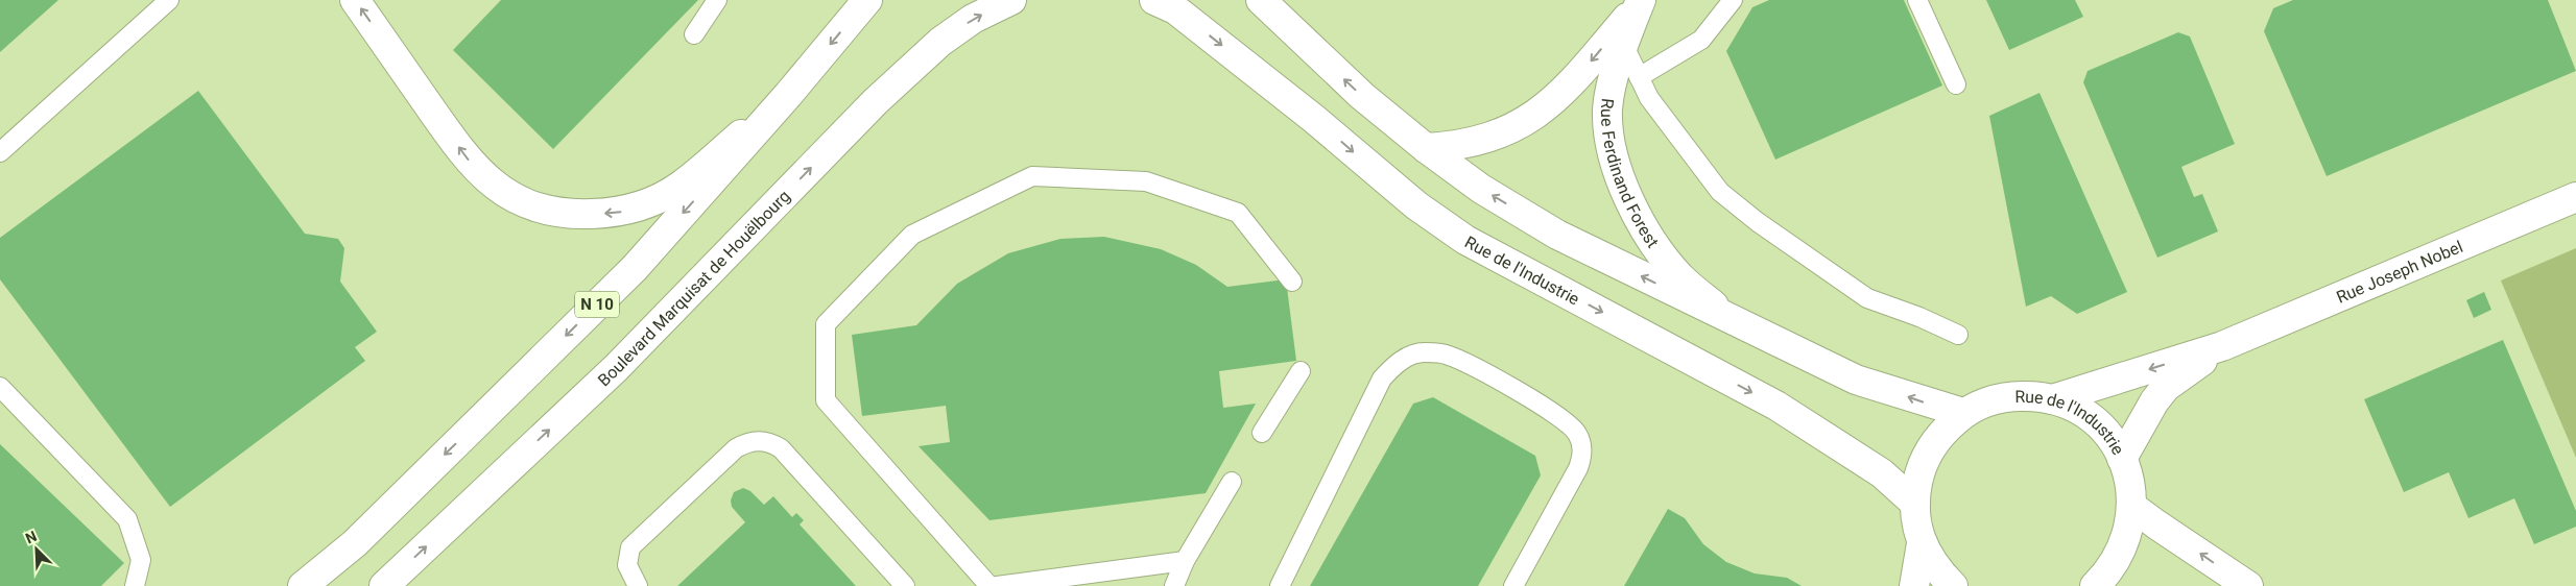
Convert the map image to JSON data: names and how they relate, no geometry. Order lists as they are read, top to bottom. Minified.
{"streets":{"main road":["Rue Ferdinand Forest","Rue de l'Industrie","Rue Joseph Nobel","Boulevard Marquisat de Houëlbourg","N 10"]},"crossings":[["Rue de l'Industrie","Rue Joseph Nobel"]],"one_way":["Rue Ferdinand Forest"],"north":"top left"}
